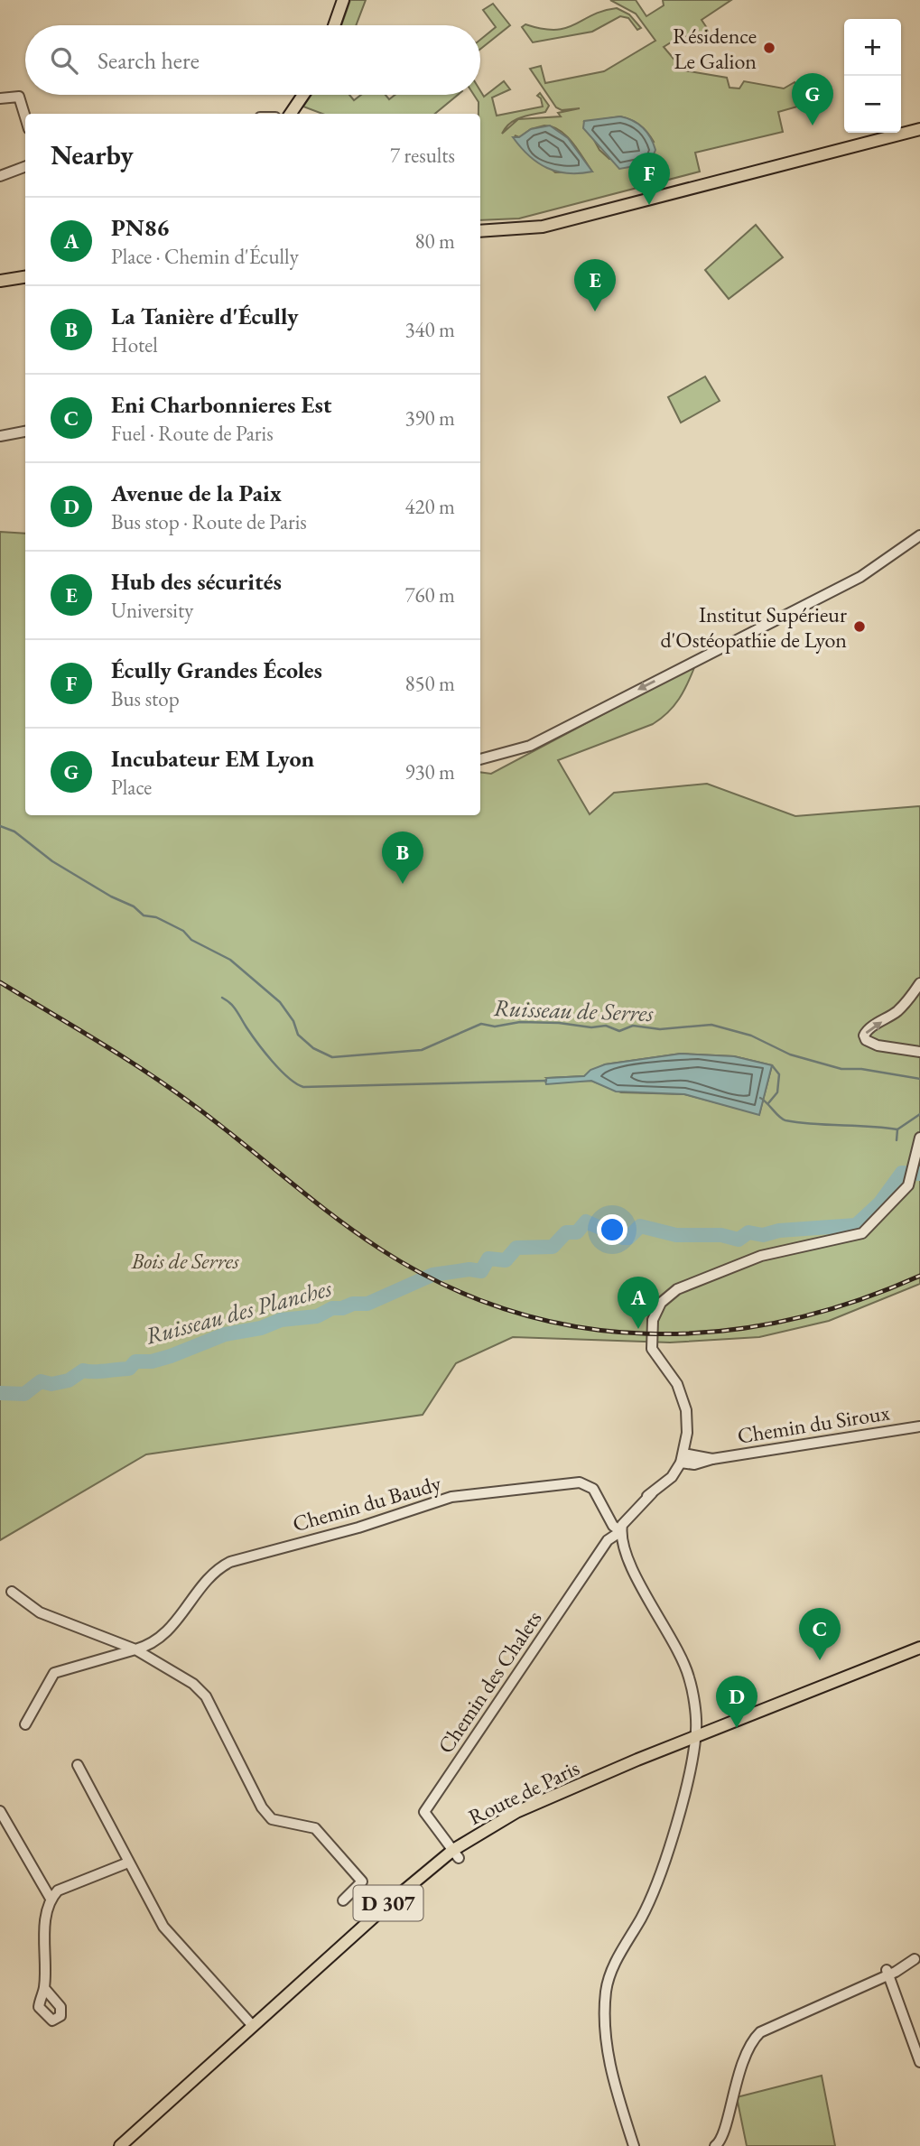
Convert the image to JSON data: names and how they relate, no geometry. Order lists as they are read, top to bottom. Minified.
{"streets":{"main road":["Route de Paris","D 307"],"street":["Chemin du Siroux","Chemin du Baudy","Chemin des Chalets"]},"crossings":[["Chemin du Siroux","Chemin des Chalets"],["Chemin du Baudy","Chemin des Chalets"],["Chemin du Baudy","Route de Paris"],["Chemin des Chalets","Route de Paris"]],"water":["Ruisseau de Serres","Ruisseau des Planches"],"parks":["Bois de Serres"],"places":["Résidence Le Galion","Institut Supérieur d'Ostéopathie de Lyon"],"page":{"map_buttons":["+","−"],"search":"Search here","pins":["G","F","E","B","A","C","D"],"heading":["Nearby","7 results"],"list":[{"mark":"A","name":"PN86","note":"Place · Chemin d'Écully","value":"80 m"},{"mark":"B","name":"La Tanière d'Écully","note":"Hotel","value":"340 m"},{"mark":"C","name":"Eni Charbonnieres Est","note":"Fuel · Route de Paris","value":"390 m"},{"mark":"D","name":"Avenue de la Paix","note":"Bus stop · Route de Paris","value":"420 m"},{"mark":"E","name":"Hub des sécurités","note":"University","value":"760 m"},{"mark":"F","name":"Écully Grandes Écoles","note":"Bus stop","value":"850 m"},{"mark":"G","name":"Incubateur EM Lyon","note":"Place","value":"930 m"}]}}
